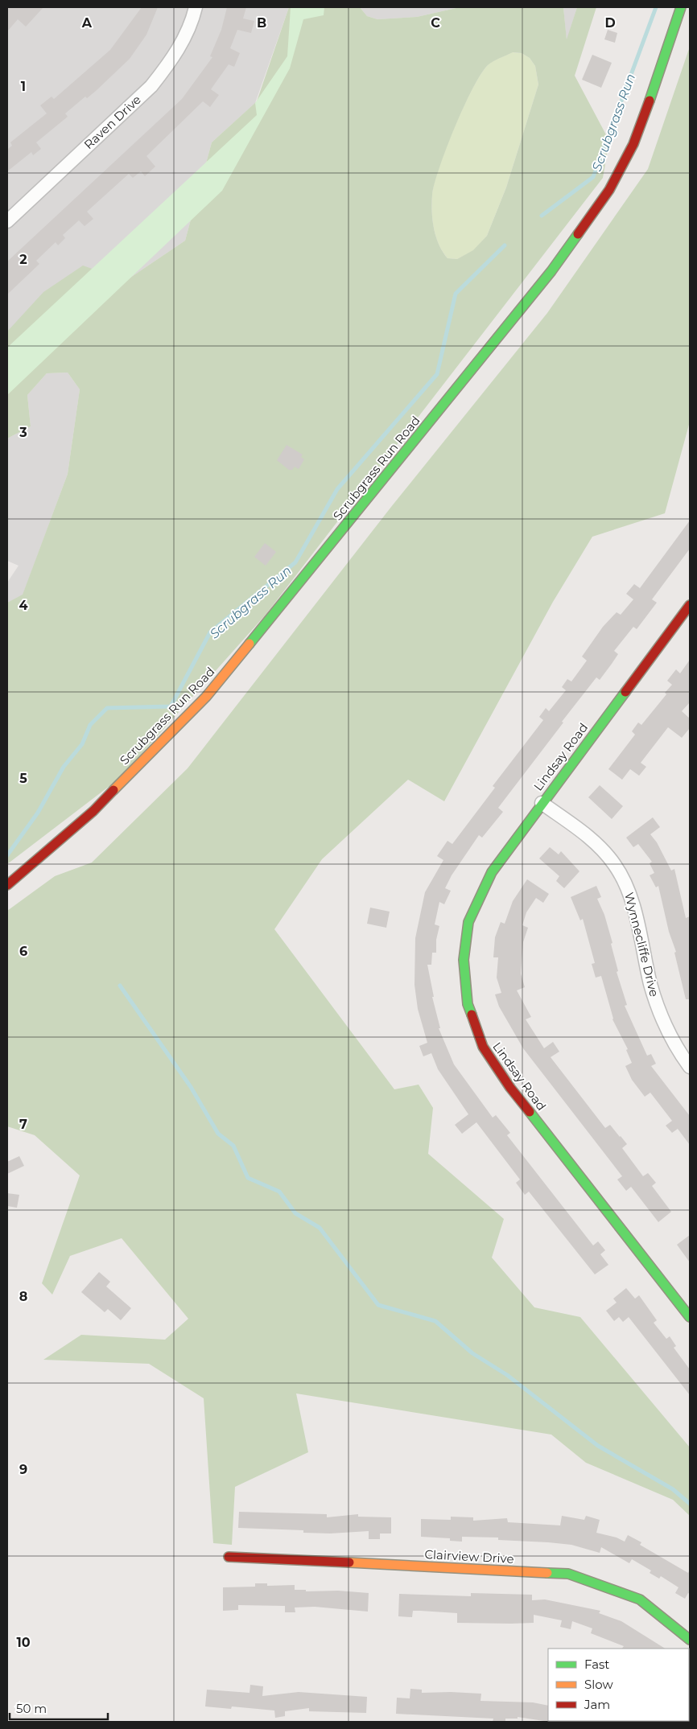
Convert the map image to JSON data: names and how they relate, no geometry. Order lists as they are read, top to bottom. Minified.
{"streets":{"street":["Raven Drive","Scrubgrass Run Road","Lindsay Road","Wynnecliffe Drive","Clairview Drive"]},"crossings":[["Lindsay Road","Wynnecliffe Drive"]],"water":["Scrubgrass Run"],"legend":["Fast","Slow","Jam"],"scale_bar":"50 m","grid":{"columns":["A","B","C","D"],"rows":["1","2","3","4","5","6","7","8","9","10"]}}
